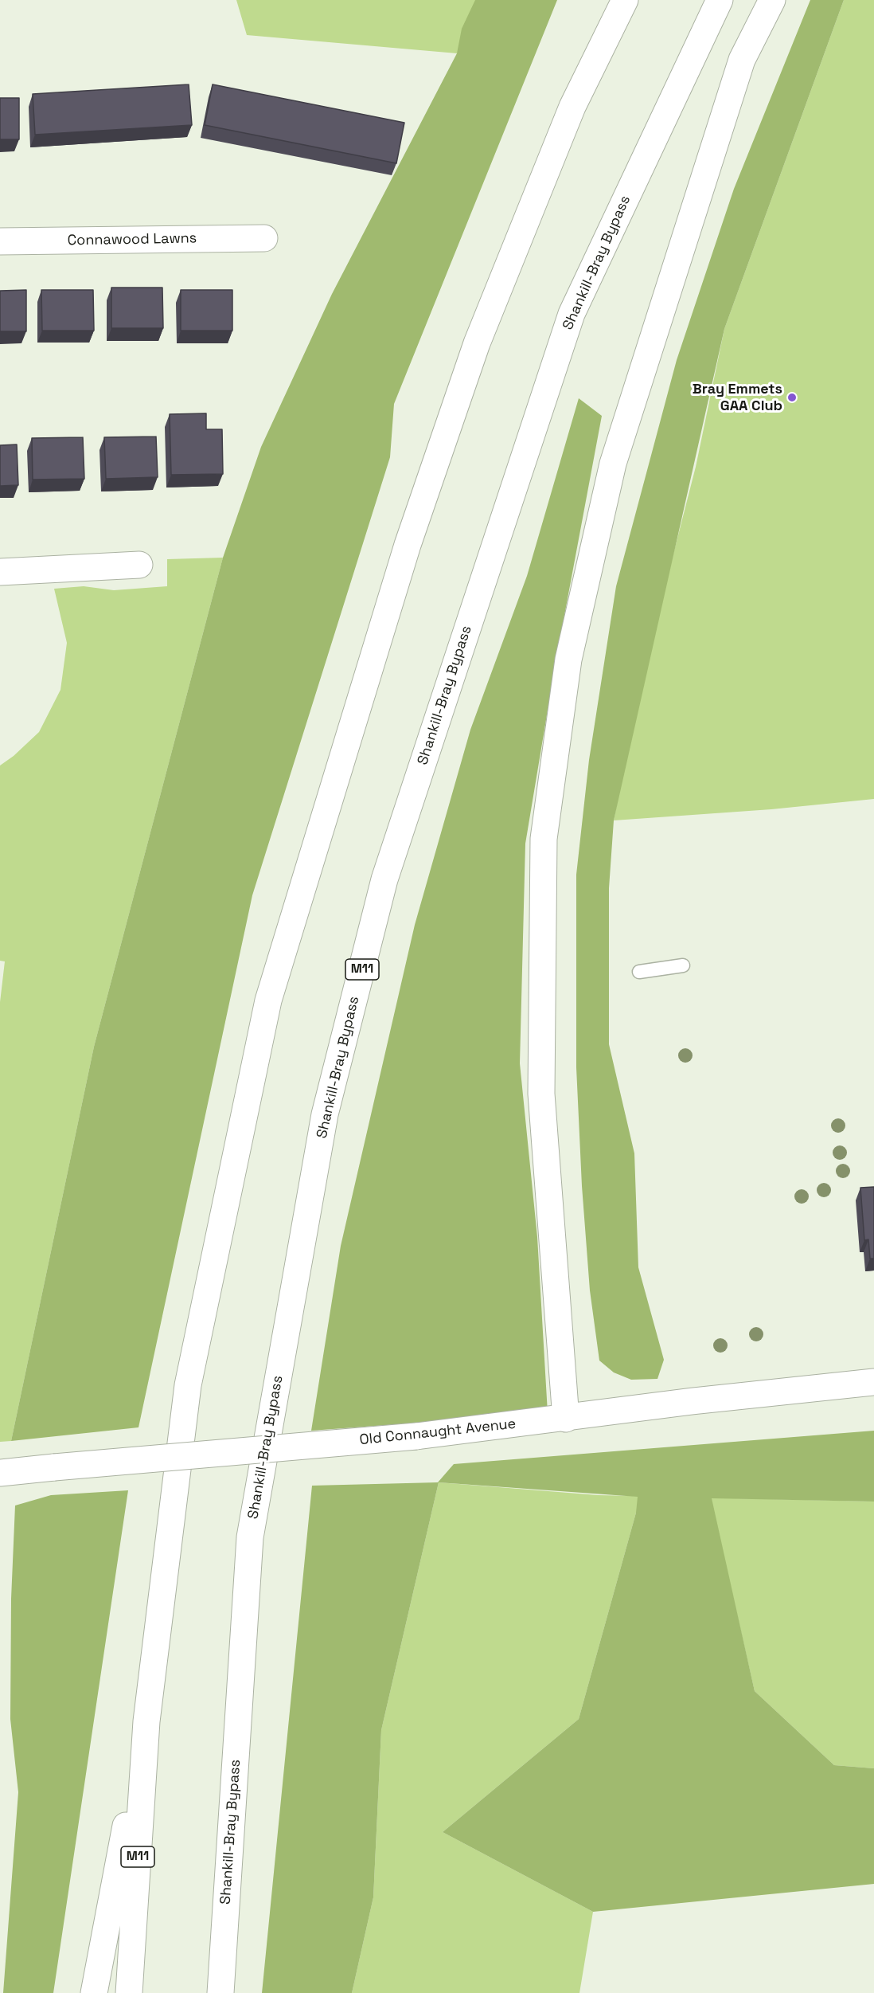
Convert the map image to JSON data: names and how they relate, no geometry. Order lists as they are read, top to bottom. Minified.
{"streets":{"main road":["Connawood Lawns","Shankill-Bray Bypass","M11","Old Connaught Avenue"]},"places":["Bray Emmets GAA Club"]}
